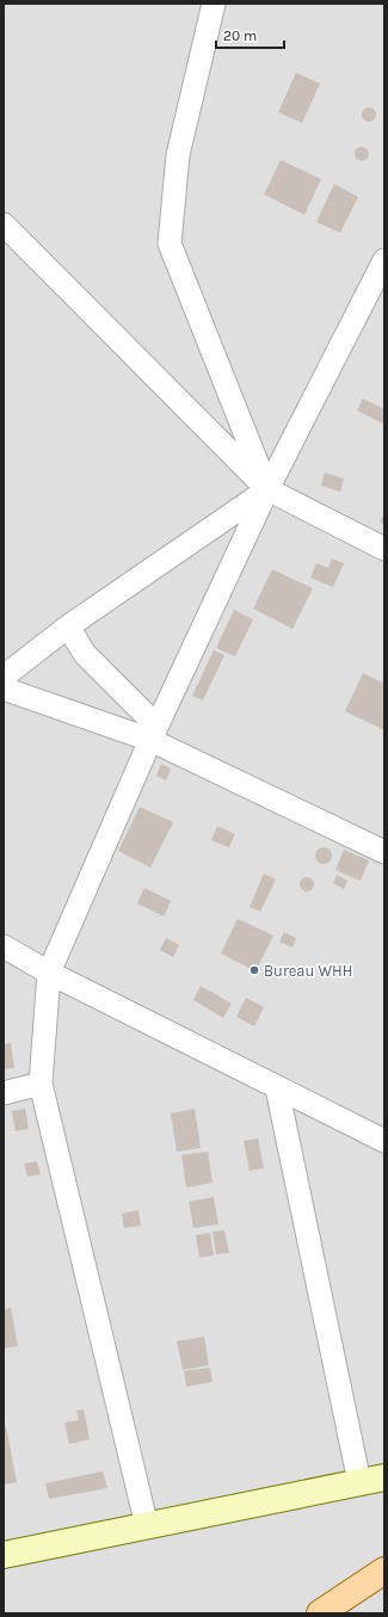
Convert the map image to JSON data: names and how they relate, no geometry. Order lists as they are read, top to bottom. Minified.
{"places":["Bureau WHH"],"scale_bar":"20 m"}
